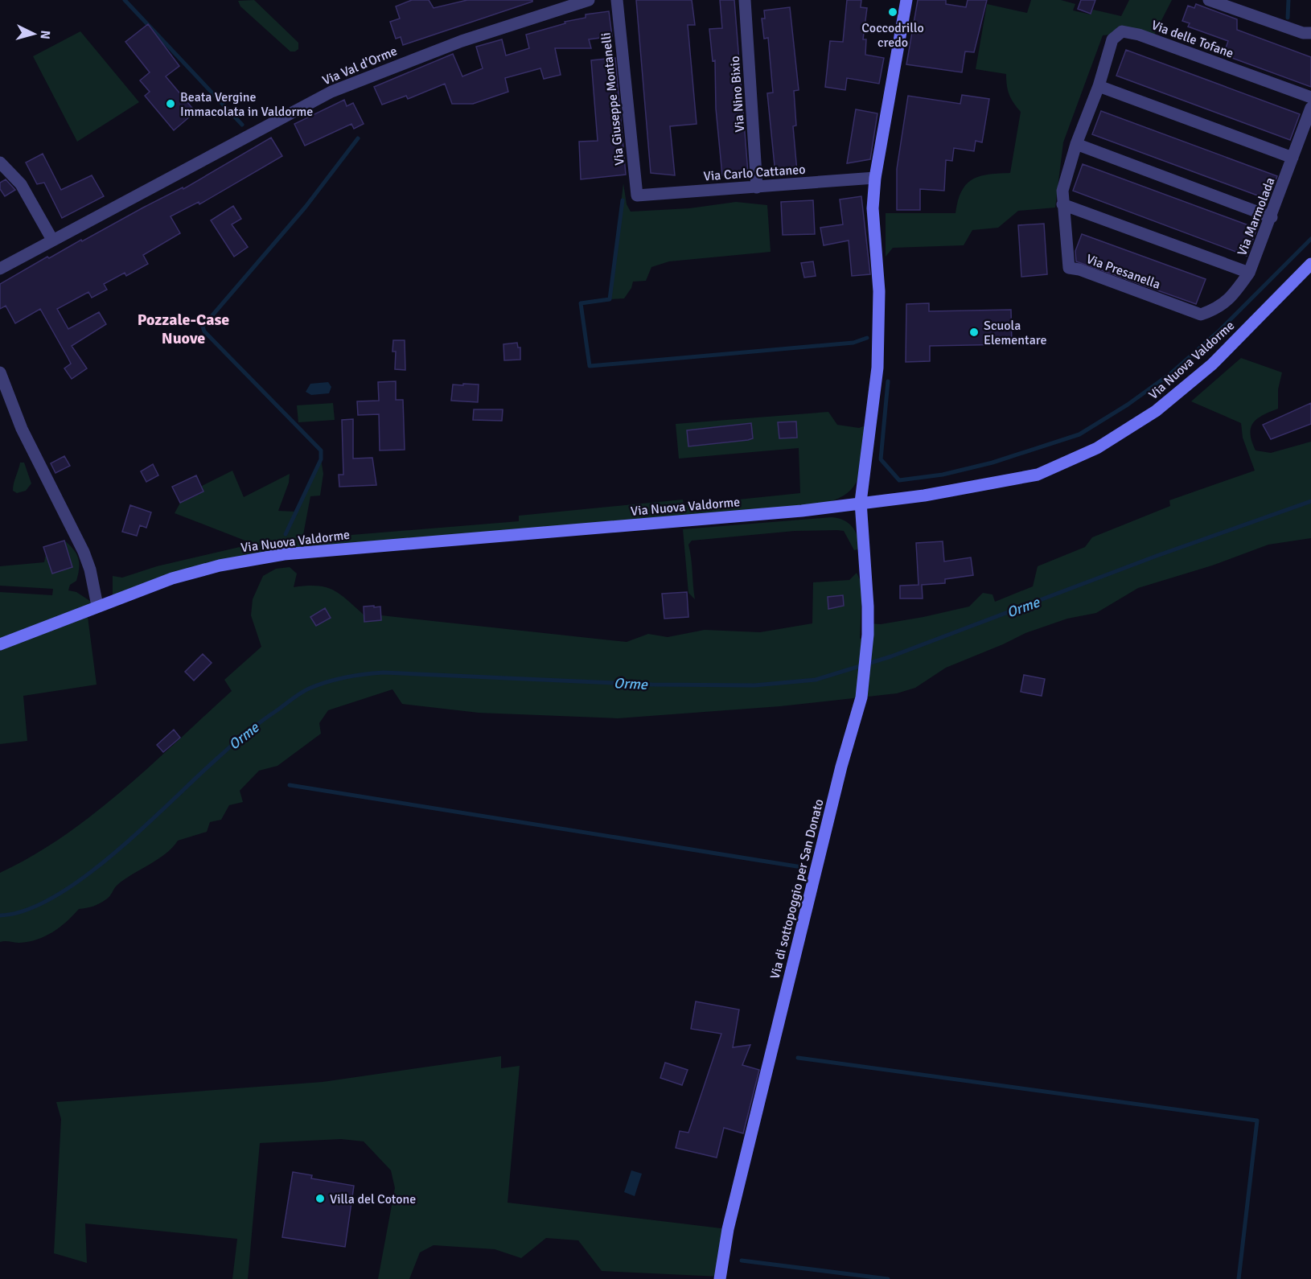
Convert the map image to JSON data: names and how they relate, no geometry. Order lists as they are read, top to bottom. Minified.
{"streets":{"main road":["Via Nuova Valdorme","Via di sottopoggio per San Donato"],"street":["Via delle Tofane","Via Val d'Orme","Via Nino Bixio","Via Giuseppe Montanelli","Via Carlo Cattaneo","Via Marmolada","Via Presanella"]},"crossings":[["Via delle Tofane","Via Presanella"],["Via Nino Bixio","Via Carlo Cattaneo"],["Via Giuseppe Montanelli","Via Carlo Cattaneo"],["Via Marmolada","Via Presanella"],["Via Nuova Valdorme","Via di sottopoggio per San Donato"]],"districts":["Pozzale-Case Nuove"],"water":["Orme"],"places":["Coccodrillo credo","Beata Vergine Immacolata in Valdorme","Scuola Elementare","Villa del Cotone"],"north":"right"}
